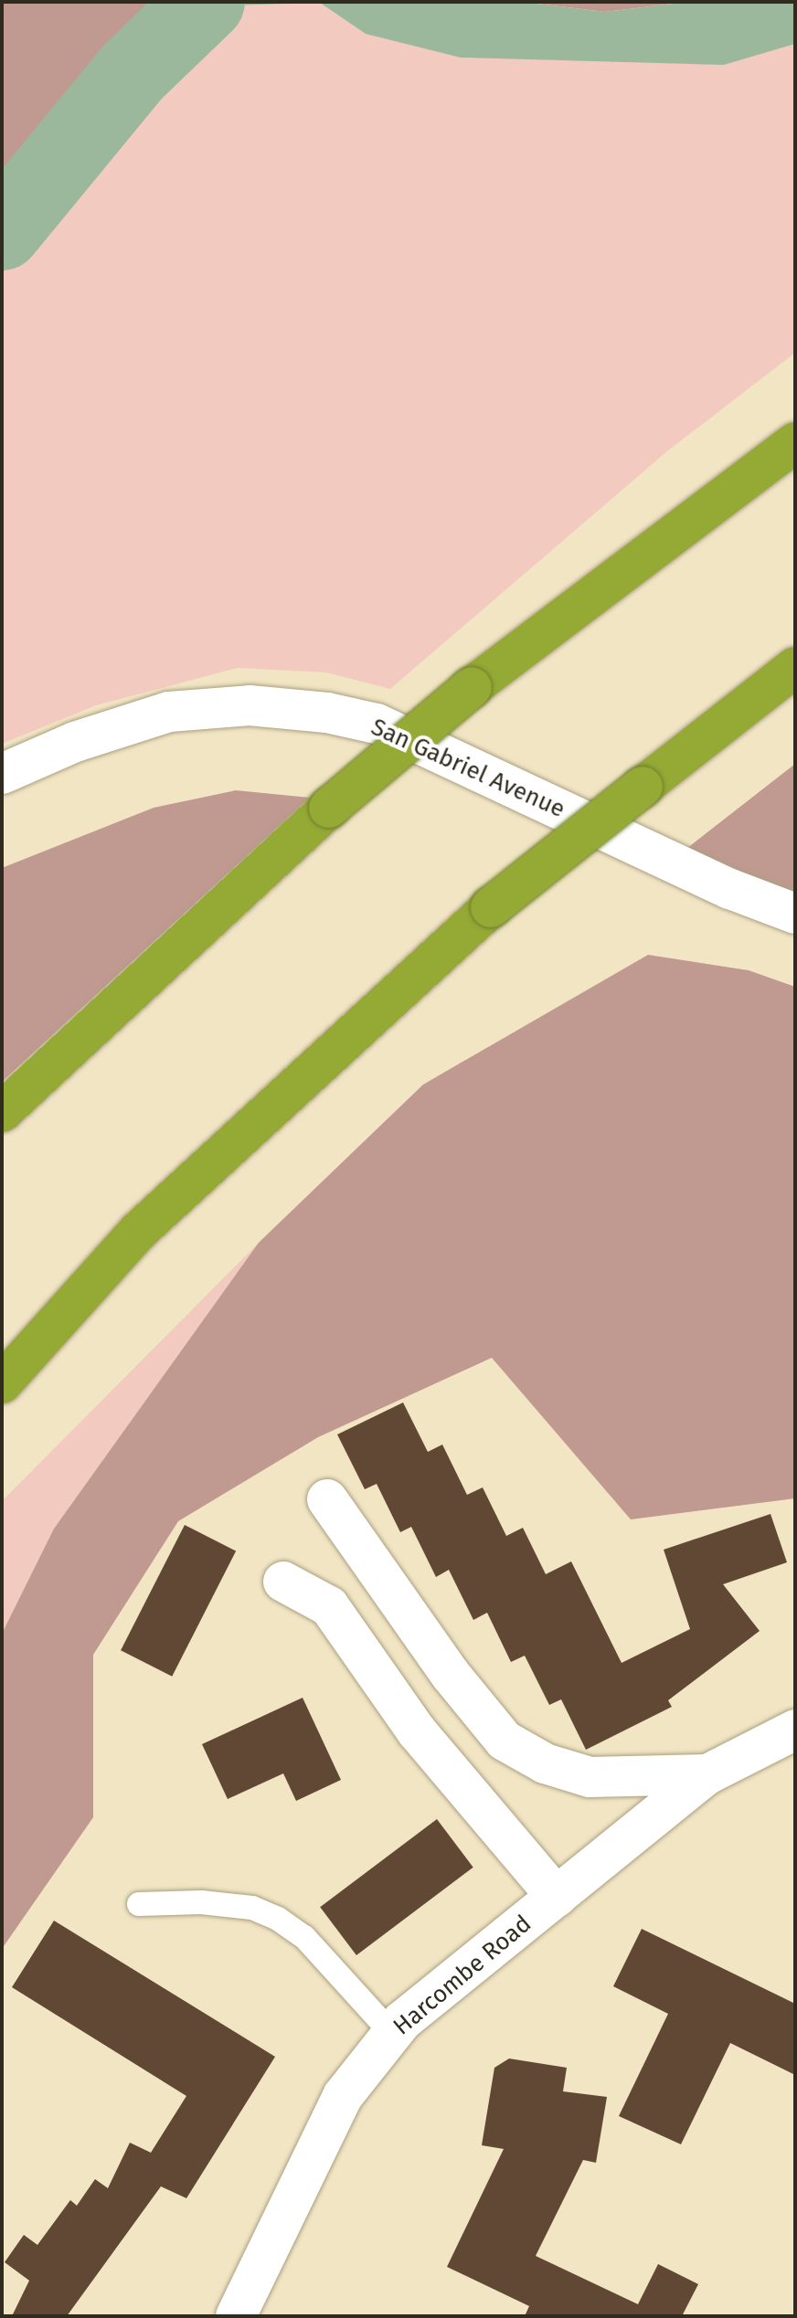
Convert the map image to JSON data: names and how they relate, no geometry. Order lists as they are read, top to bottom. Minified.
{"streets":{"street":["San Gabriel Avenue","Harcombe Road"]}}
